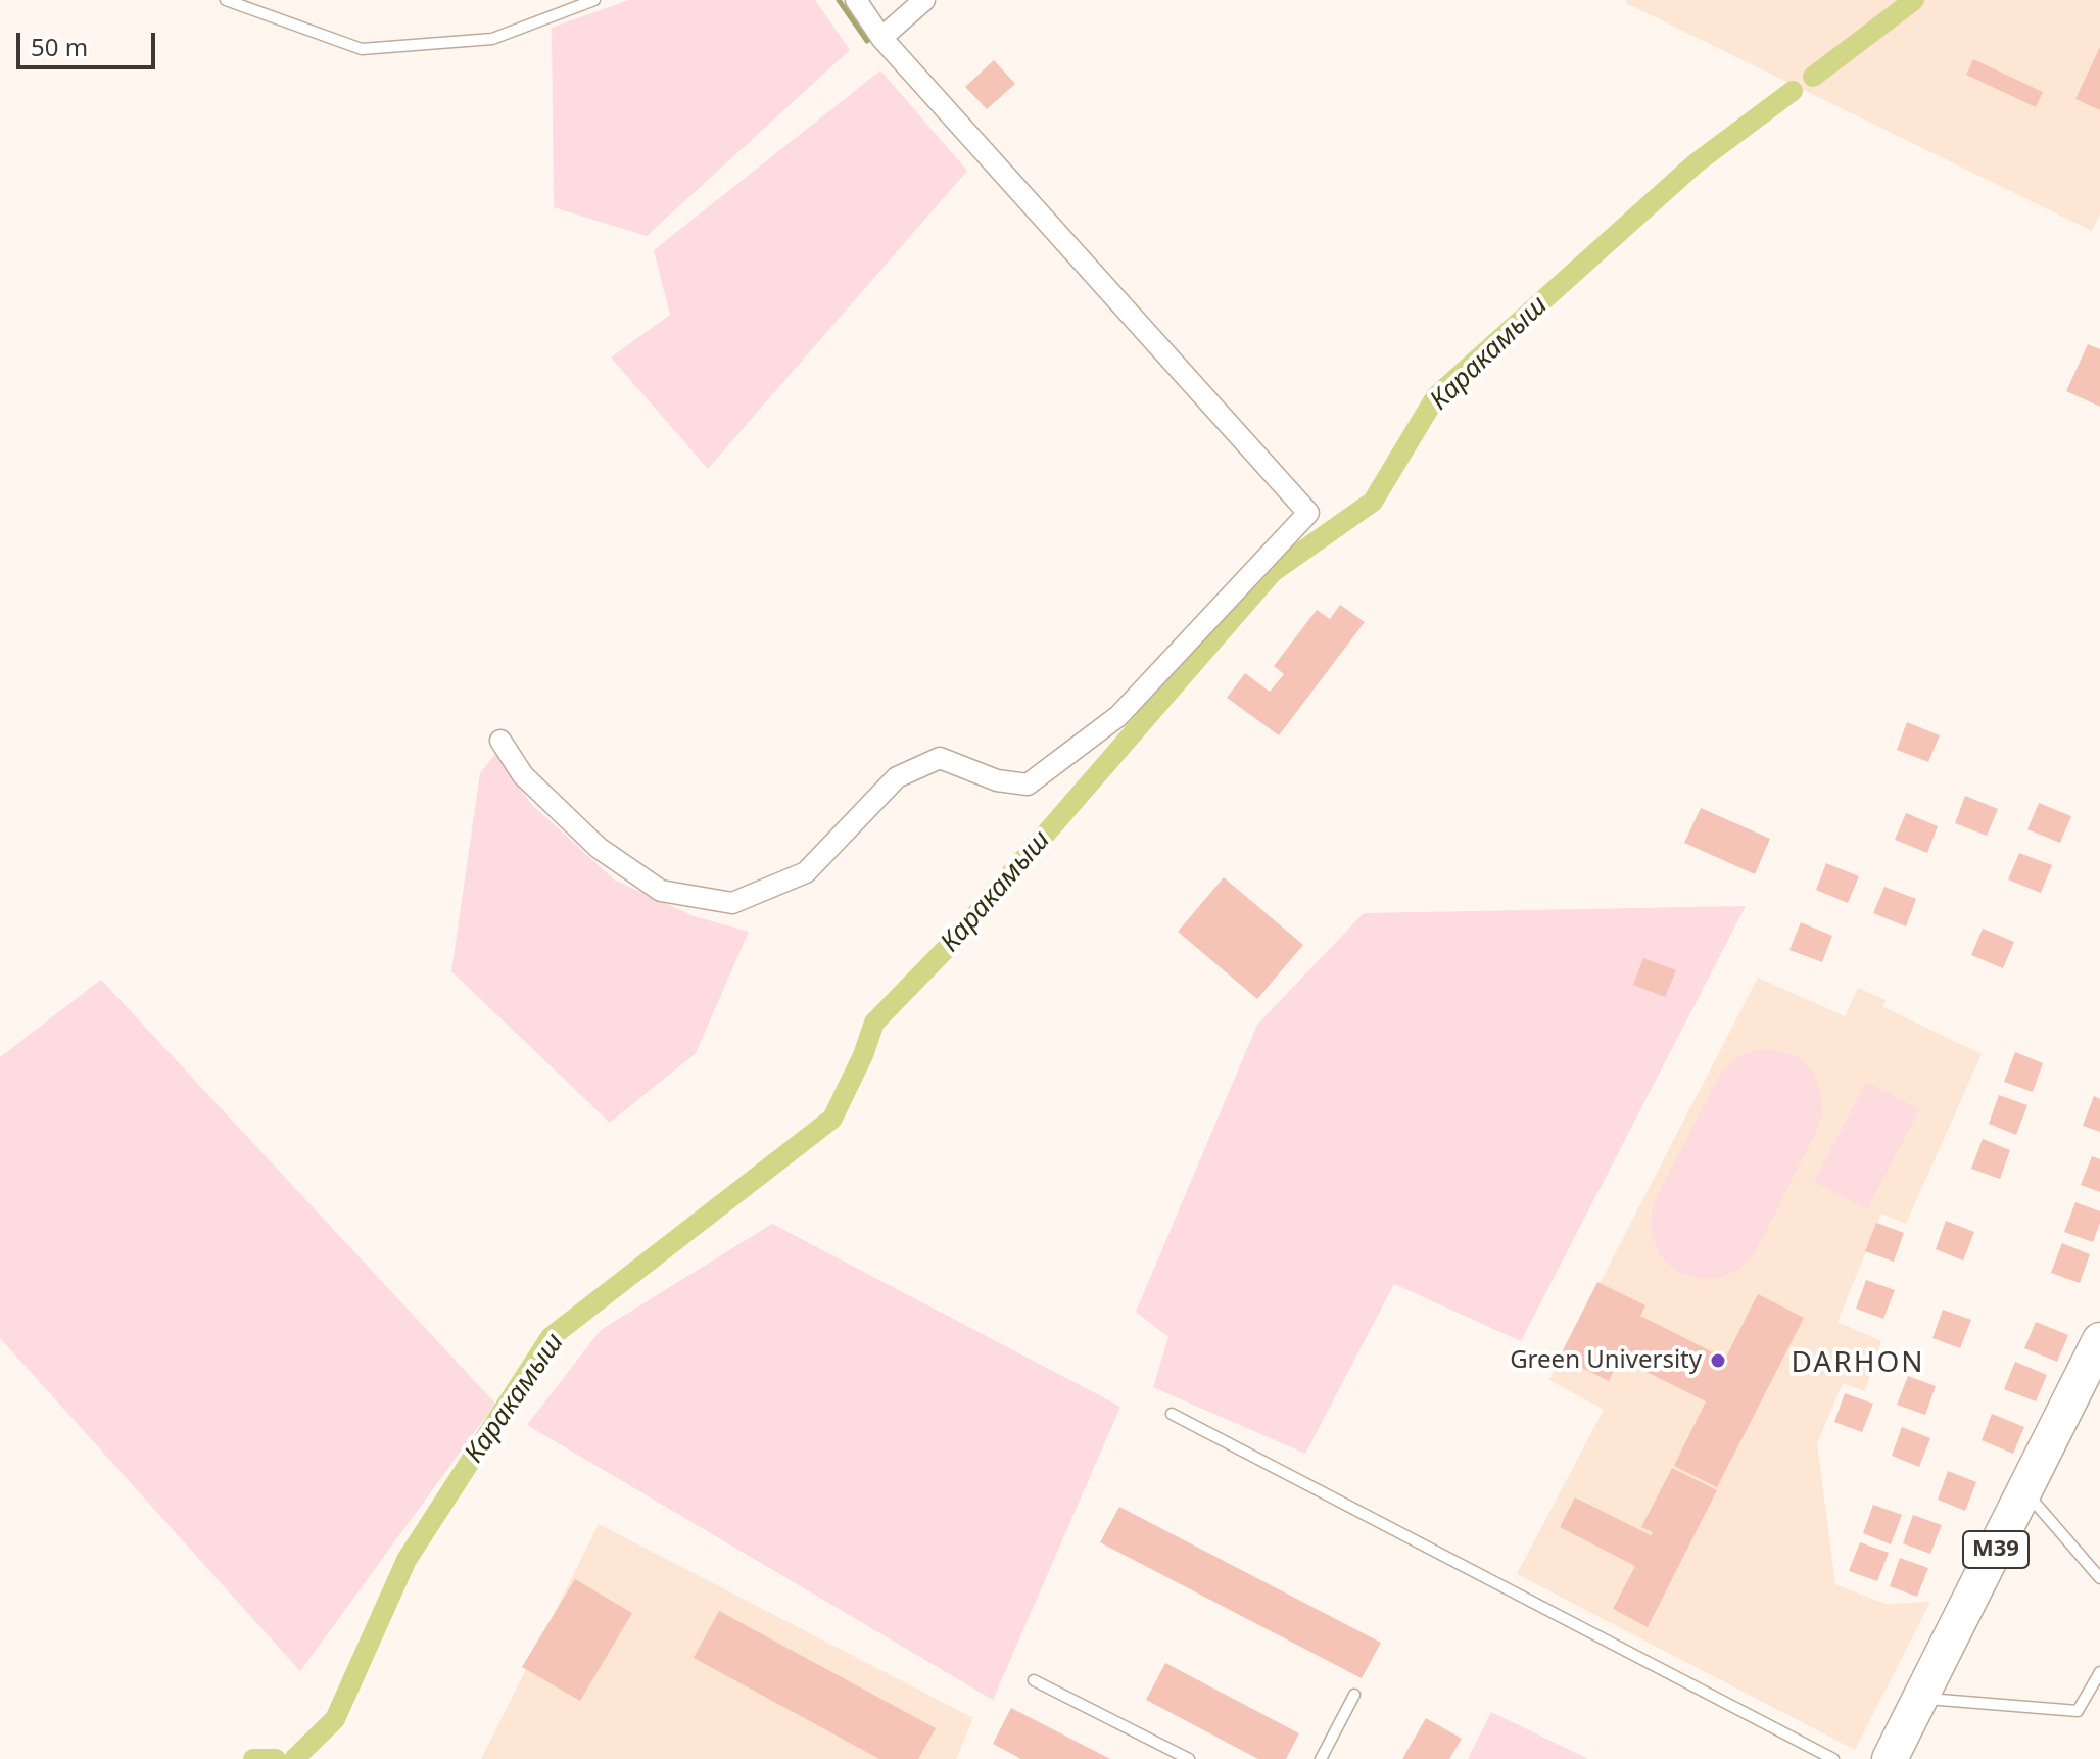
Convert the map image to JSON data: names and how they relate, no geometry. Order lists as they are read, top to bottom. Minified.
{"streets":{"highway":["M39"]},"districts":["DARHON"],"water":["Каракамыш"],"places":["Green University"],"scale_bar":"50 m"}
